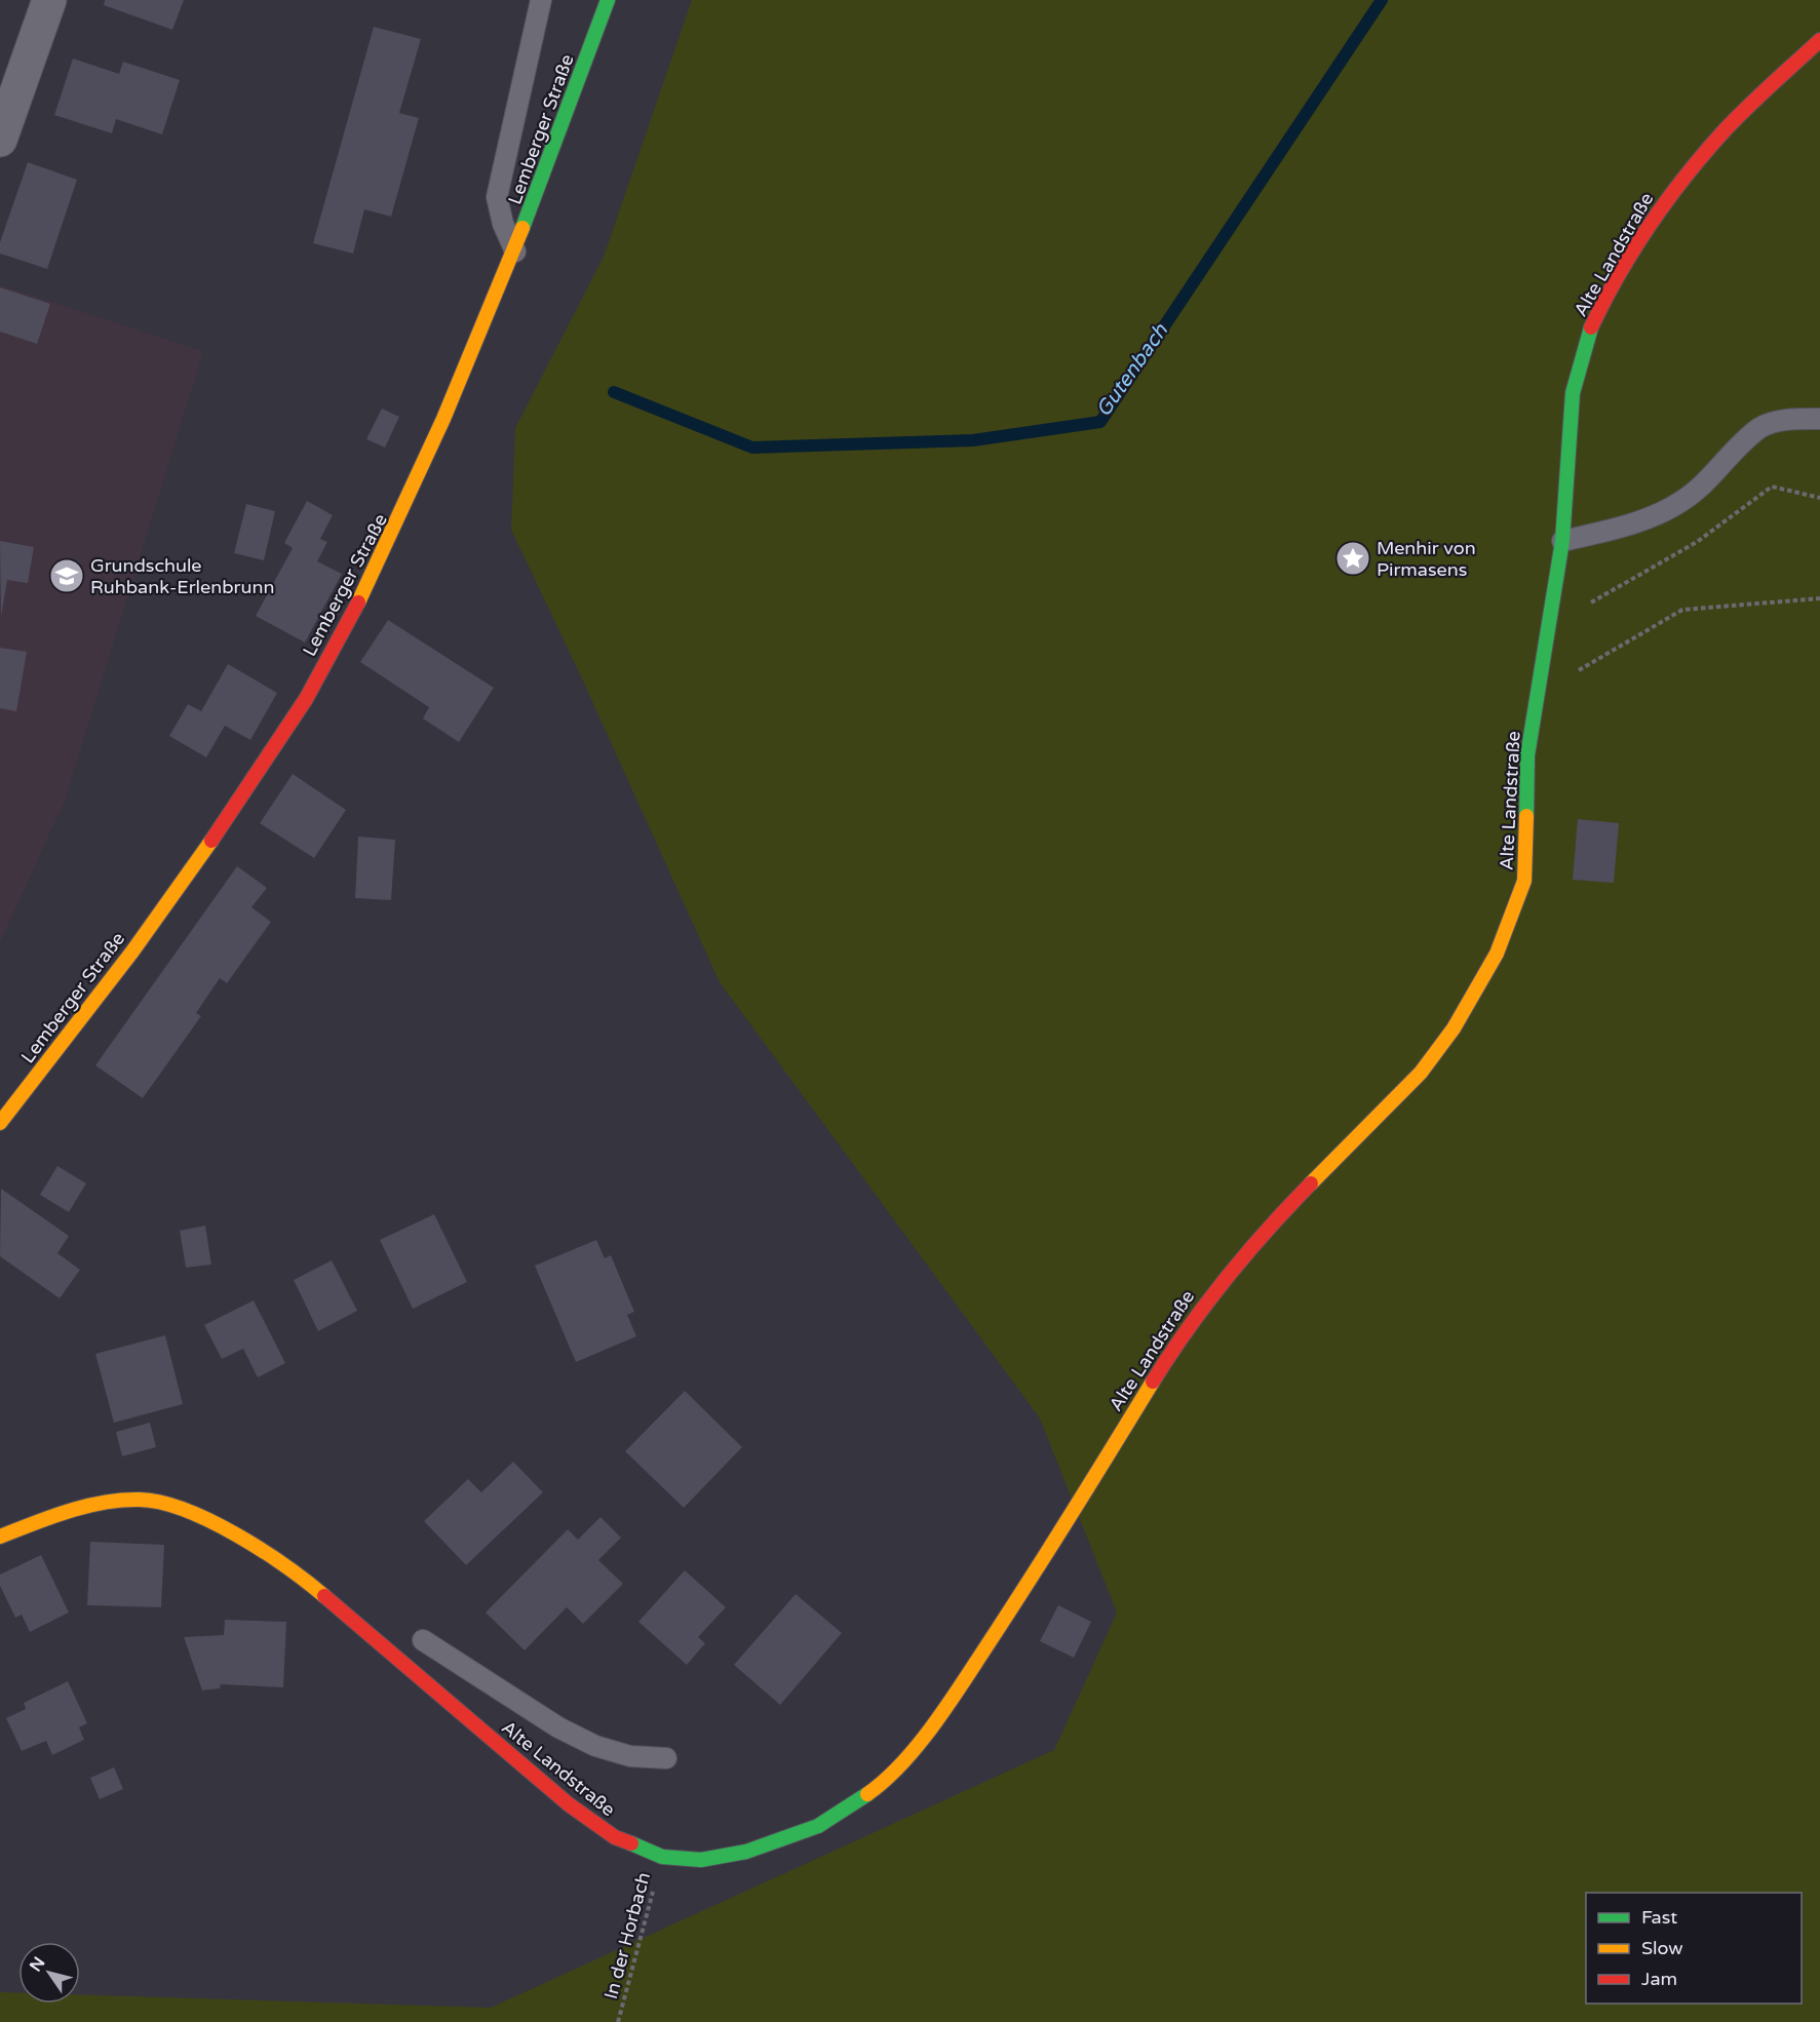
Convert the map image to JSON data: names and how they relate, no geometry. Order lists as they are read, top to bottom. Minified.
{"streets":{"street":["Lemberger Straße","Alte Landstraße"],"path":["In der Horbach"]},"crossings":[["Alte Landstraße","In der Horbach"]],"water":["Gutenbach"],"places":{"place":["Menhir von Pirmasens"],"school or university":["Grundschule Ruhbank-Erlenbrunn"]},"legend":["Fast","Slow","Jam"],"north":"top left"}
